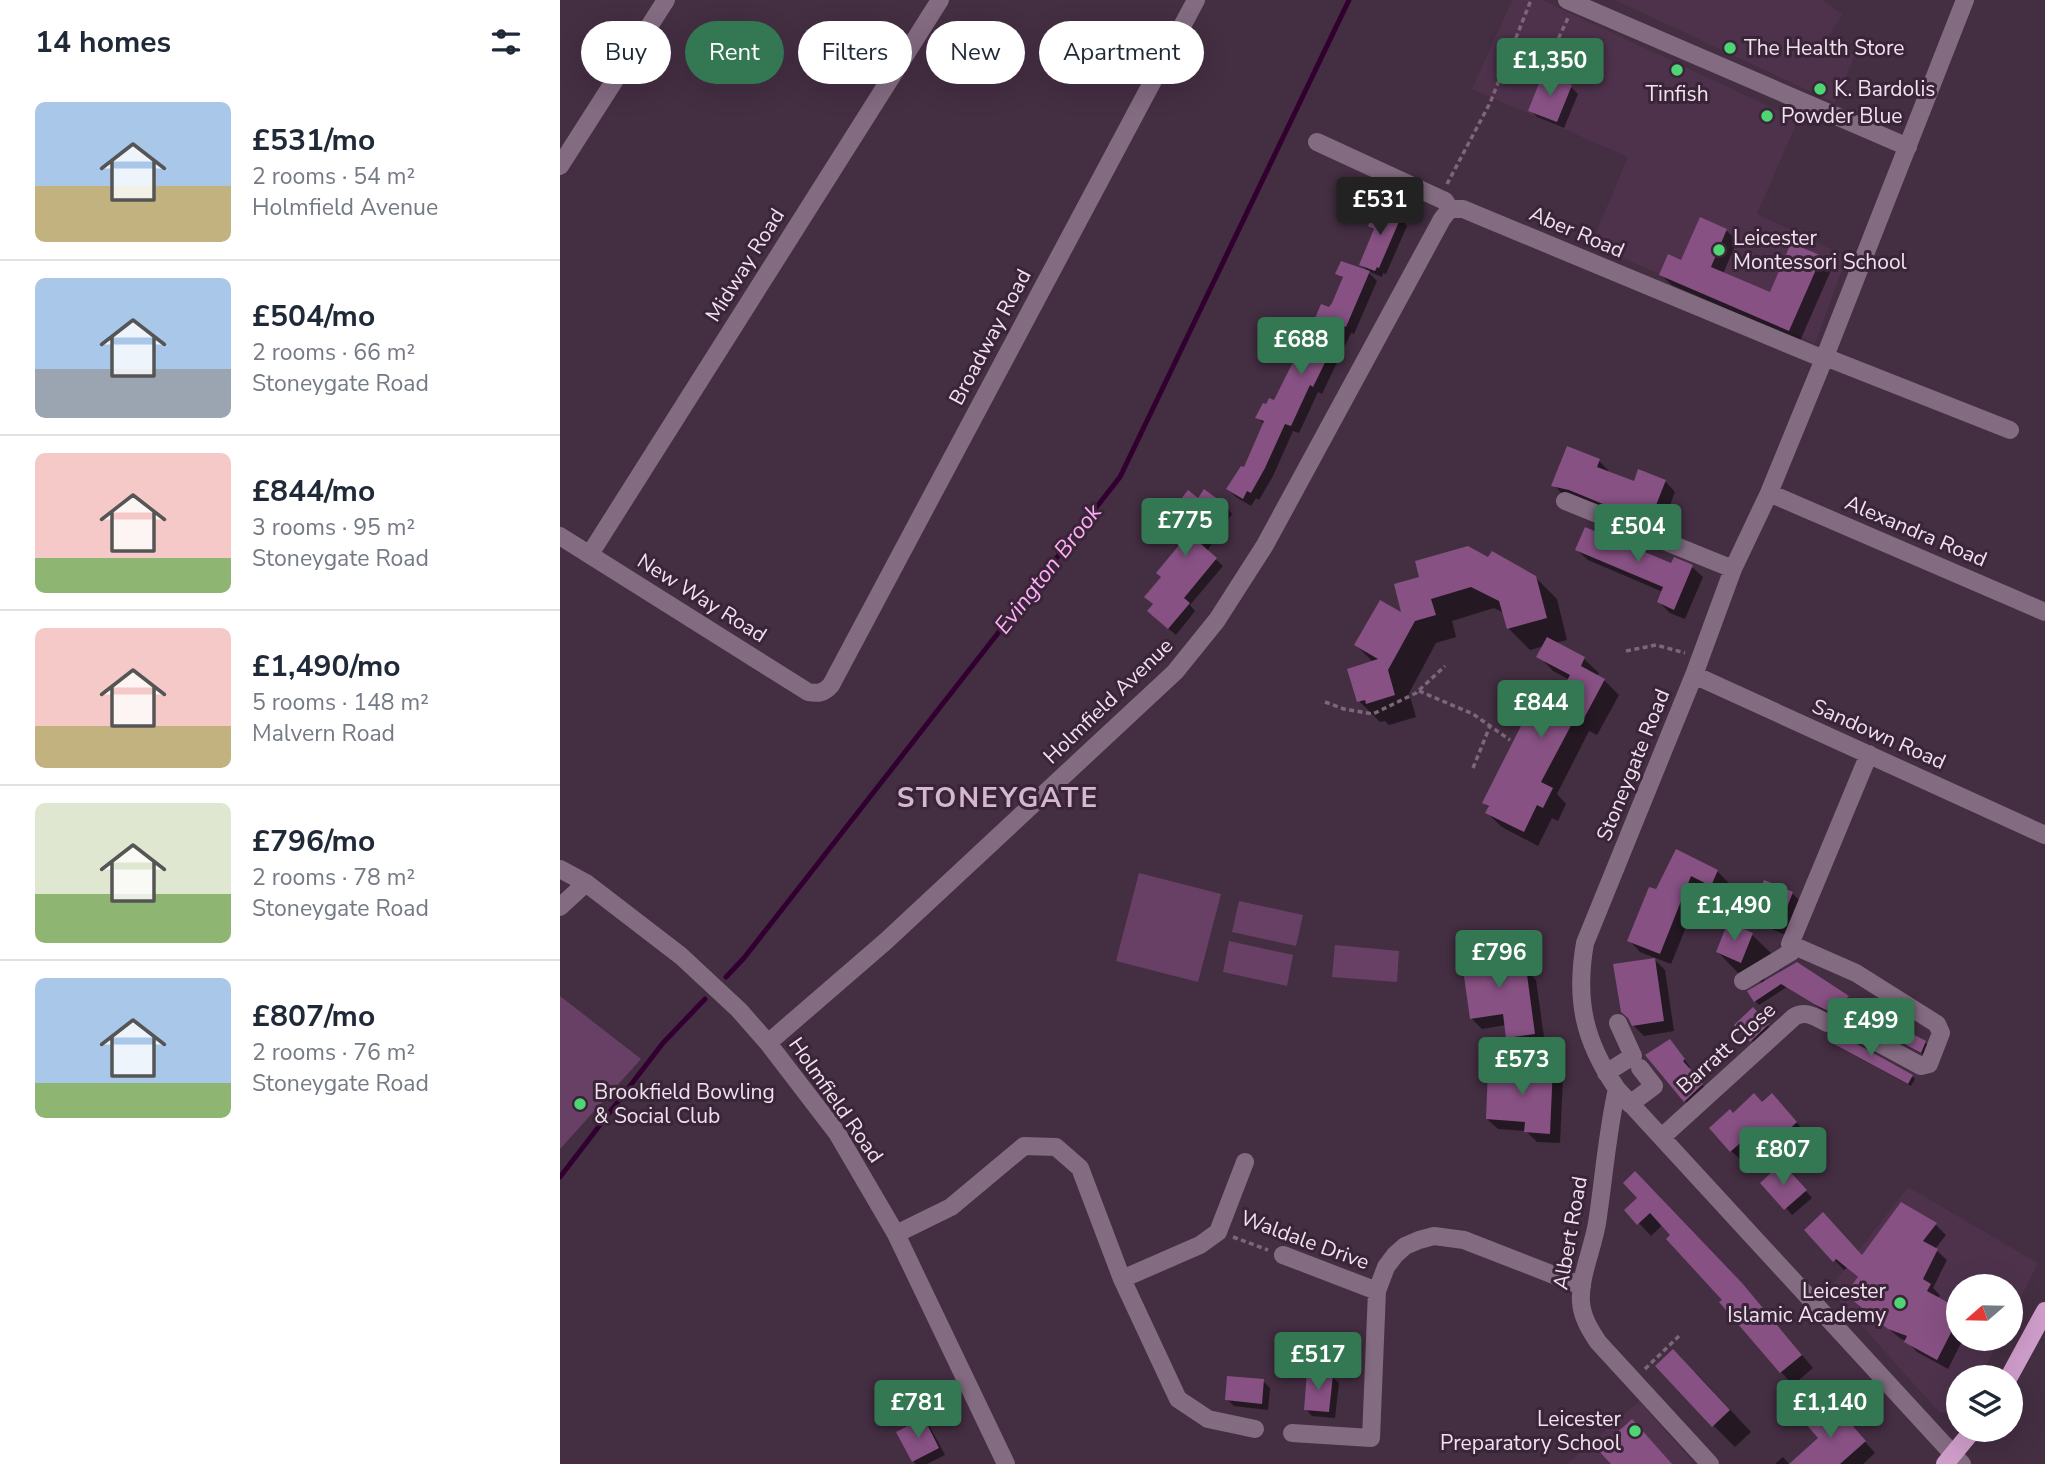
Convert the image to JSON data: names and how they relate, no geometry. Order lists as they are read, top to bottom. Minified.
{"streets":{"street":["Aber Road","Midway Road","Broadway Road","Alexandra Road","New Way Road","Holmfield Avenue","Sandown Road","Stoneygate Road","Barratt Close","Holmfield Road","Albert Road","Waldale Drive"]},"crossings":[["Aber Road","Holmfield Avenue"],["Aber Road","Stoneygate Road"],["Midway Road","New Way Road"],["Broadway Road","New Way Road"],["Alexandra Road","Stoneygate Road"],["Holmfield Avenue","Holmfield Road"],["Sandown Road","Stoneygate Road"],["Stoneygate Road","Barratt Close"],["Stoneygate Road","Albert Road"],["Albert Road","Waldale Drive"]],"districts":["STONEYGATE"],"water":["Evington Brook"],"places":["The Health Store","Tinfish","K. Bardolis","Powder Blue","Leicester Montessori School","Brookfield Bowling & Social Club","Leicester Islamic Academy","Leicester Preparatory School"],"north":"left","page":{"heading":"14 homes","chip":["Buy","Rent","Filters","New","Apartment"],"price":["£1,350","£531","£688","£775","£504","£844","£1,490","£796","£499","£573","£807","£517","£781","£1,140"],"list":[{"name":"£531/mo","note":"2 rooms · 54 m² · Holmfield Avenue"},{"name":"£504/mo","note":"2 rooms · 66 m² · Stoneygate Road"},{"name":"£844/mo","note":"3 rooms · 95 m² · Stoneygate Road"},{"name":"£1,490/mo","note":"5 rooms · 148 m² · Malvern Road"},{"name":"£796/mo","note":"2 rooms · 78 m² · Stoneygate Road"},{"name":"£807/mo","note":"2 rooms · 76 m² · Stoneygate Road"}]}}
